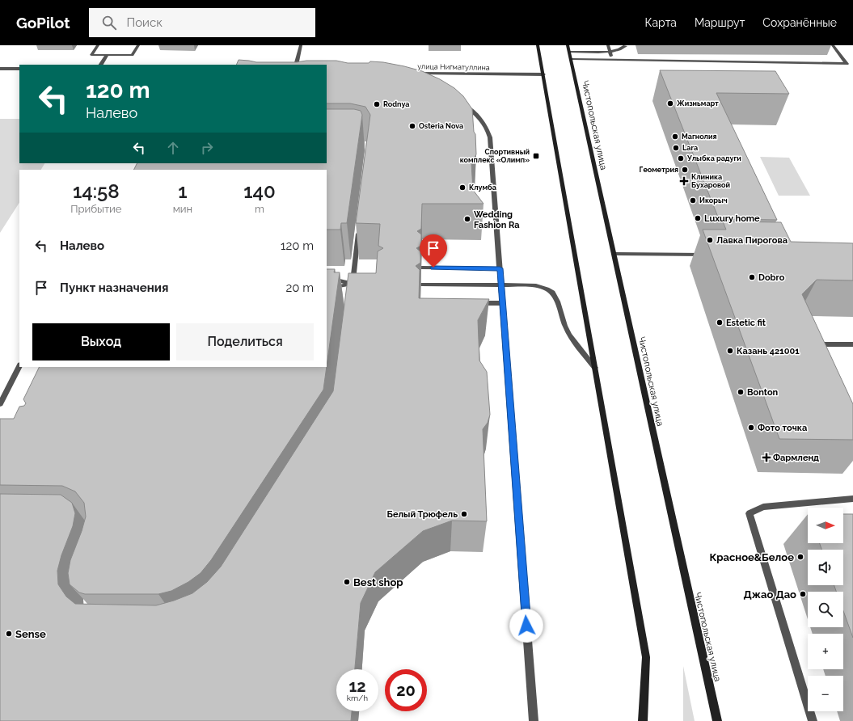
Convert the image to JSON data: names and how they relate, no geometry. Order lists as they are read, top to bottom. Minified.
{"streets":{"main road":["Чистопольская улица"],"street":["улица Нигматуллина"]},"places":{"other":["Жизньмарт","Rodnya","Osteria Nova","Магнолия","Lara","Улыбка радуги","Геометрия","Клумба","Икорыч","Luxury home","Wedding Fashion Ra","Лавка Пирогова","Dobro","Estetic fit","Казань 421001","Bonton","Фото точка","Белый Трюфель","Красное&Белое","Best shop","Джао Дао","Sense"],"transit":["Спортивный комплекс «Олимп»"],"health":["Клиника Бухаровой","Фармленд"]},"north":"right","page":{"header":"GoPilot","search":"Поиск","nav":["Карта","Маршрут","Сохранённые"],"turn":["120 m","Налево"],"eta":["14:58","Прибытие","1","мин","140","m"],"list":[{"name":"Налево","value":"120 m"},{"name":"Пункт назначения","value":"20 m"}],"buttons":["Выход","Поделиться"],"map_buttons":["+","−"],"speed":"12 km/h","limit":"20"}}
